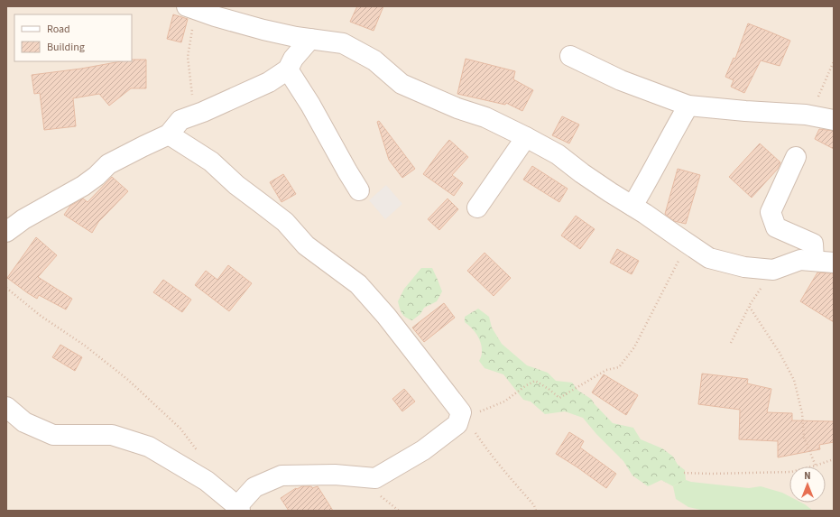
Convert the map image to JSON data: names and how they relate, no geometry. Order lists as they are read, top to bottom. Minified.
{"legend":["Road","Building"],"north":"top"}
